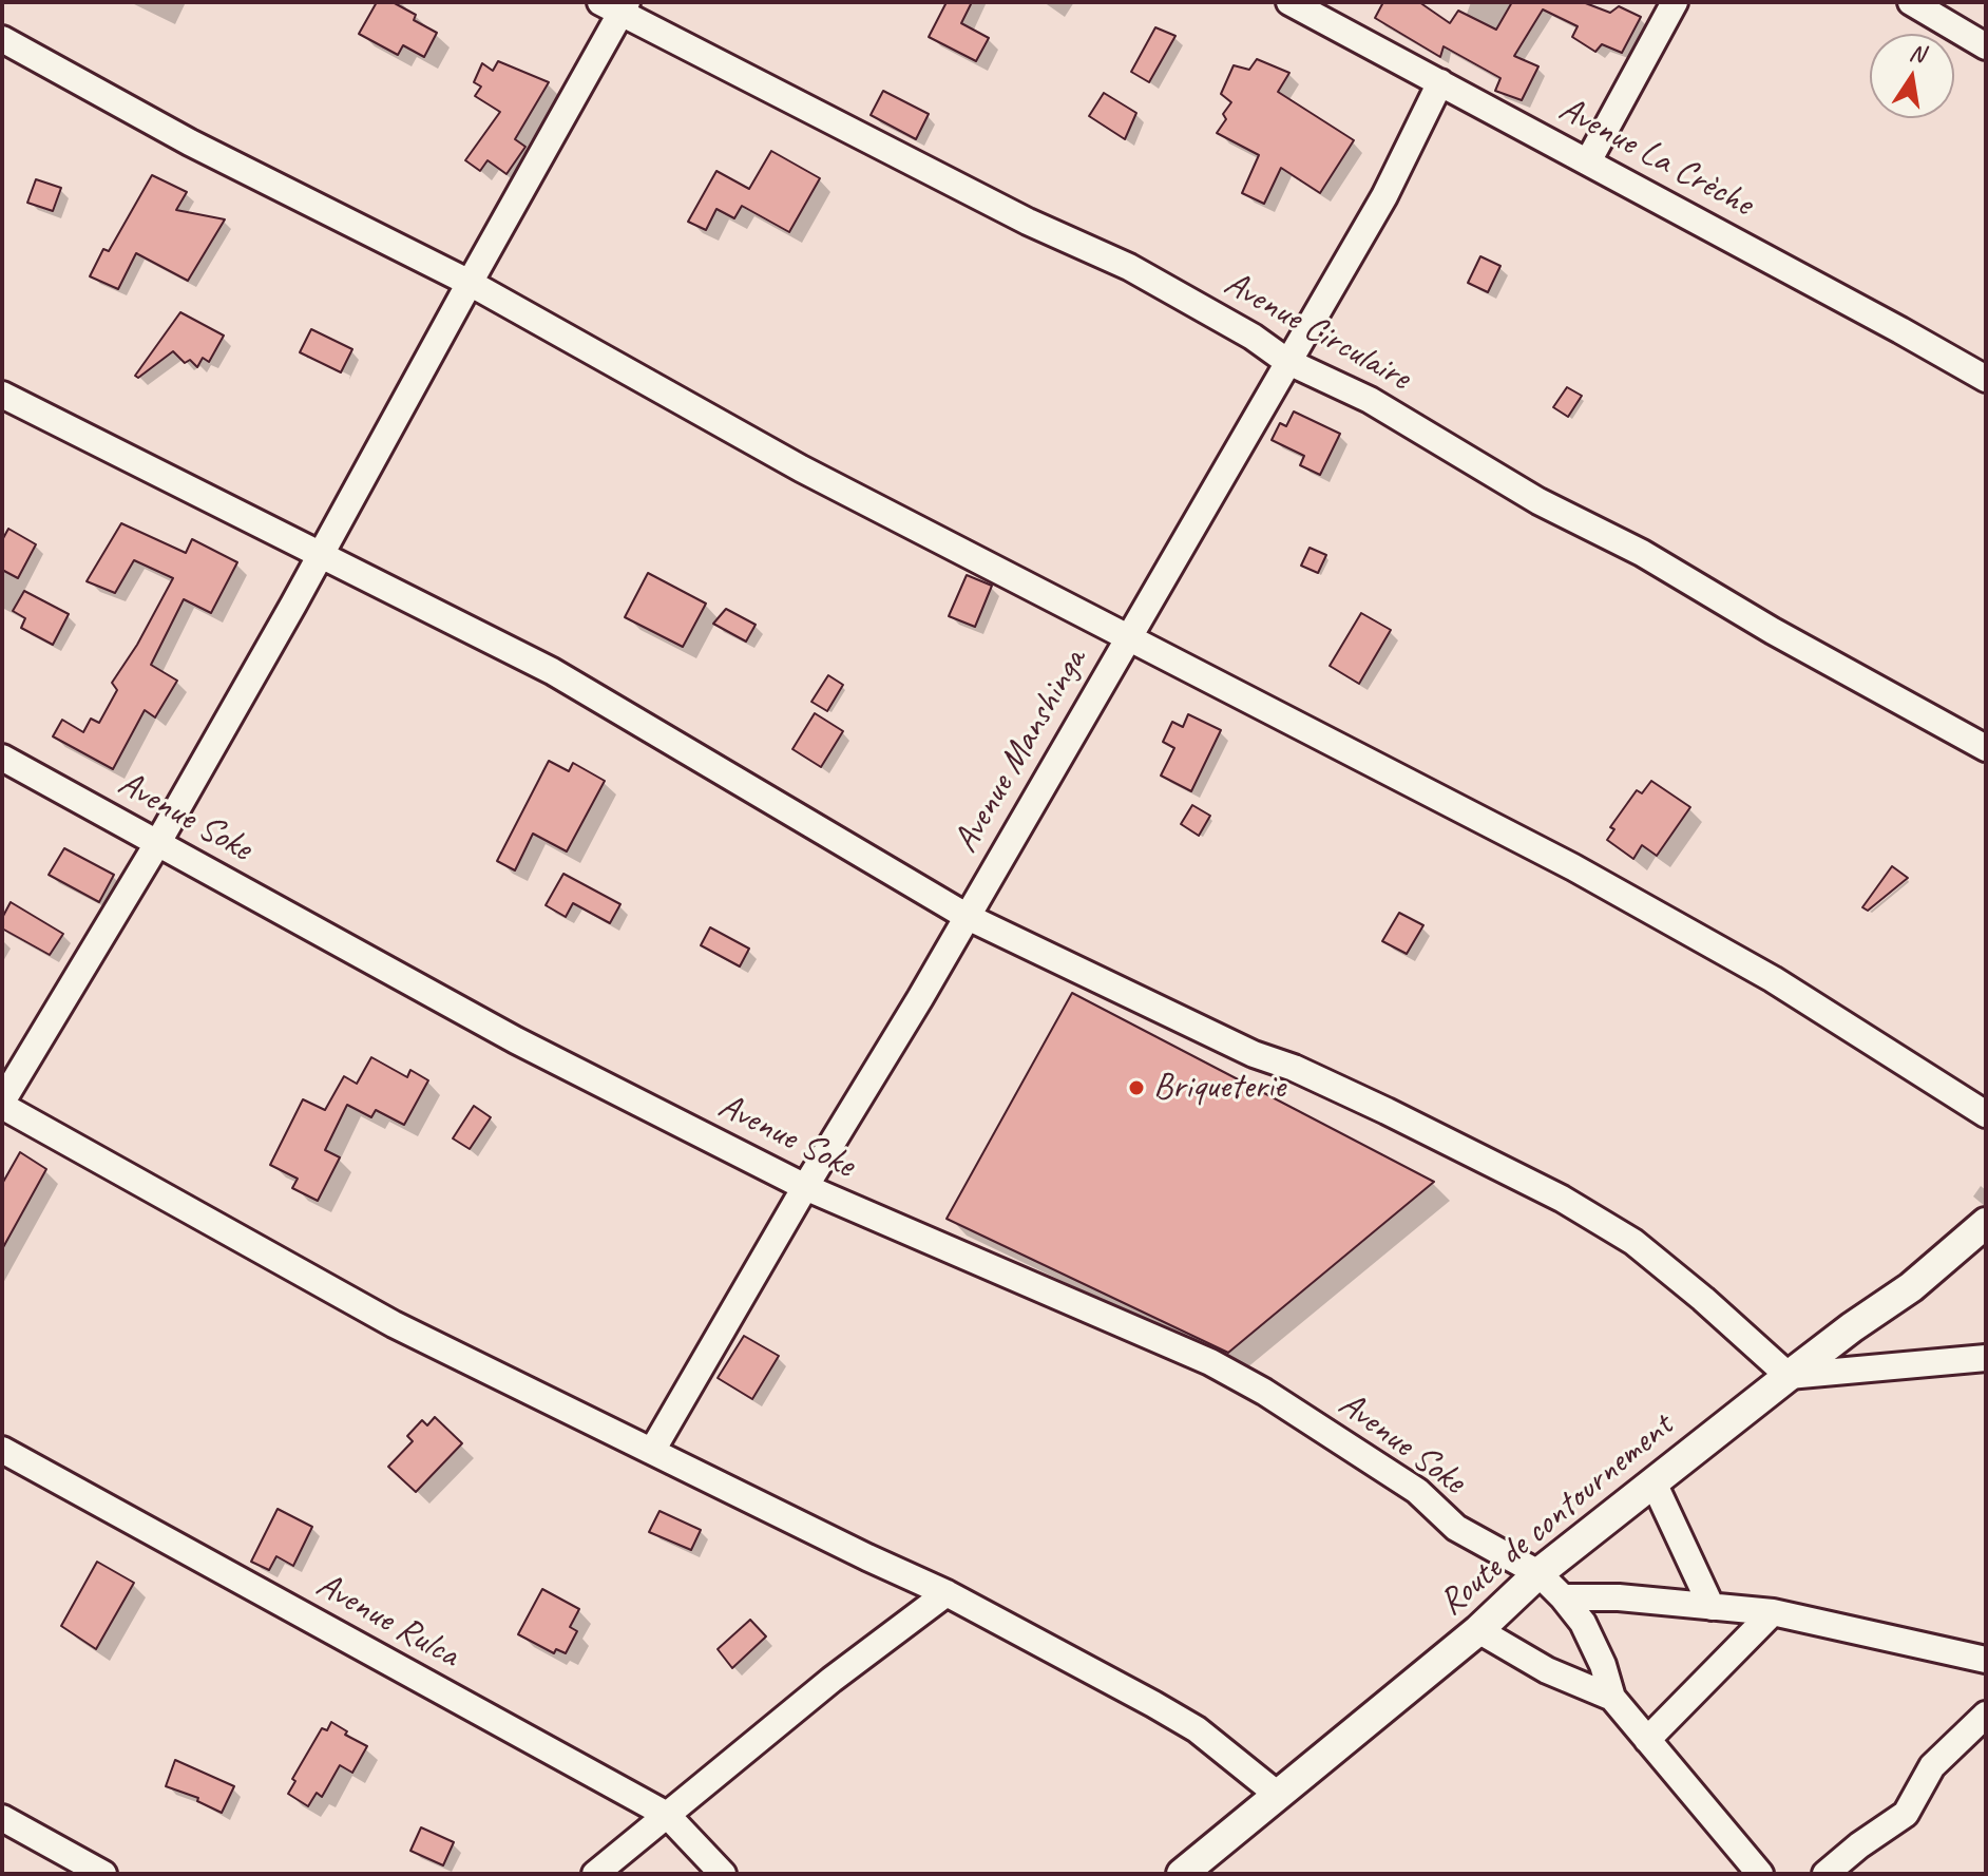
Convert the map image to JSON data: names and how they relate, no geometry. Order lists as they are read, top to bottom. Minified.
{"streets":{"street":["Avenue La Crèche","Avenue Circulaire","Avenue Manshinga","Avenue Soke","Route de contournement","Avenue Rulca"]},"crossings":[["Avenue La Crèche","Avenue Manshinga"],["Avenue Circulaire","Avenue Manshinga"],["Avenue Manshinga","Avenue Soke"],["Avenue Soke","Route de contournement"]],"places":["Briqueterie"],"north":"top"}
